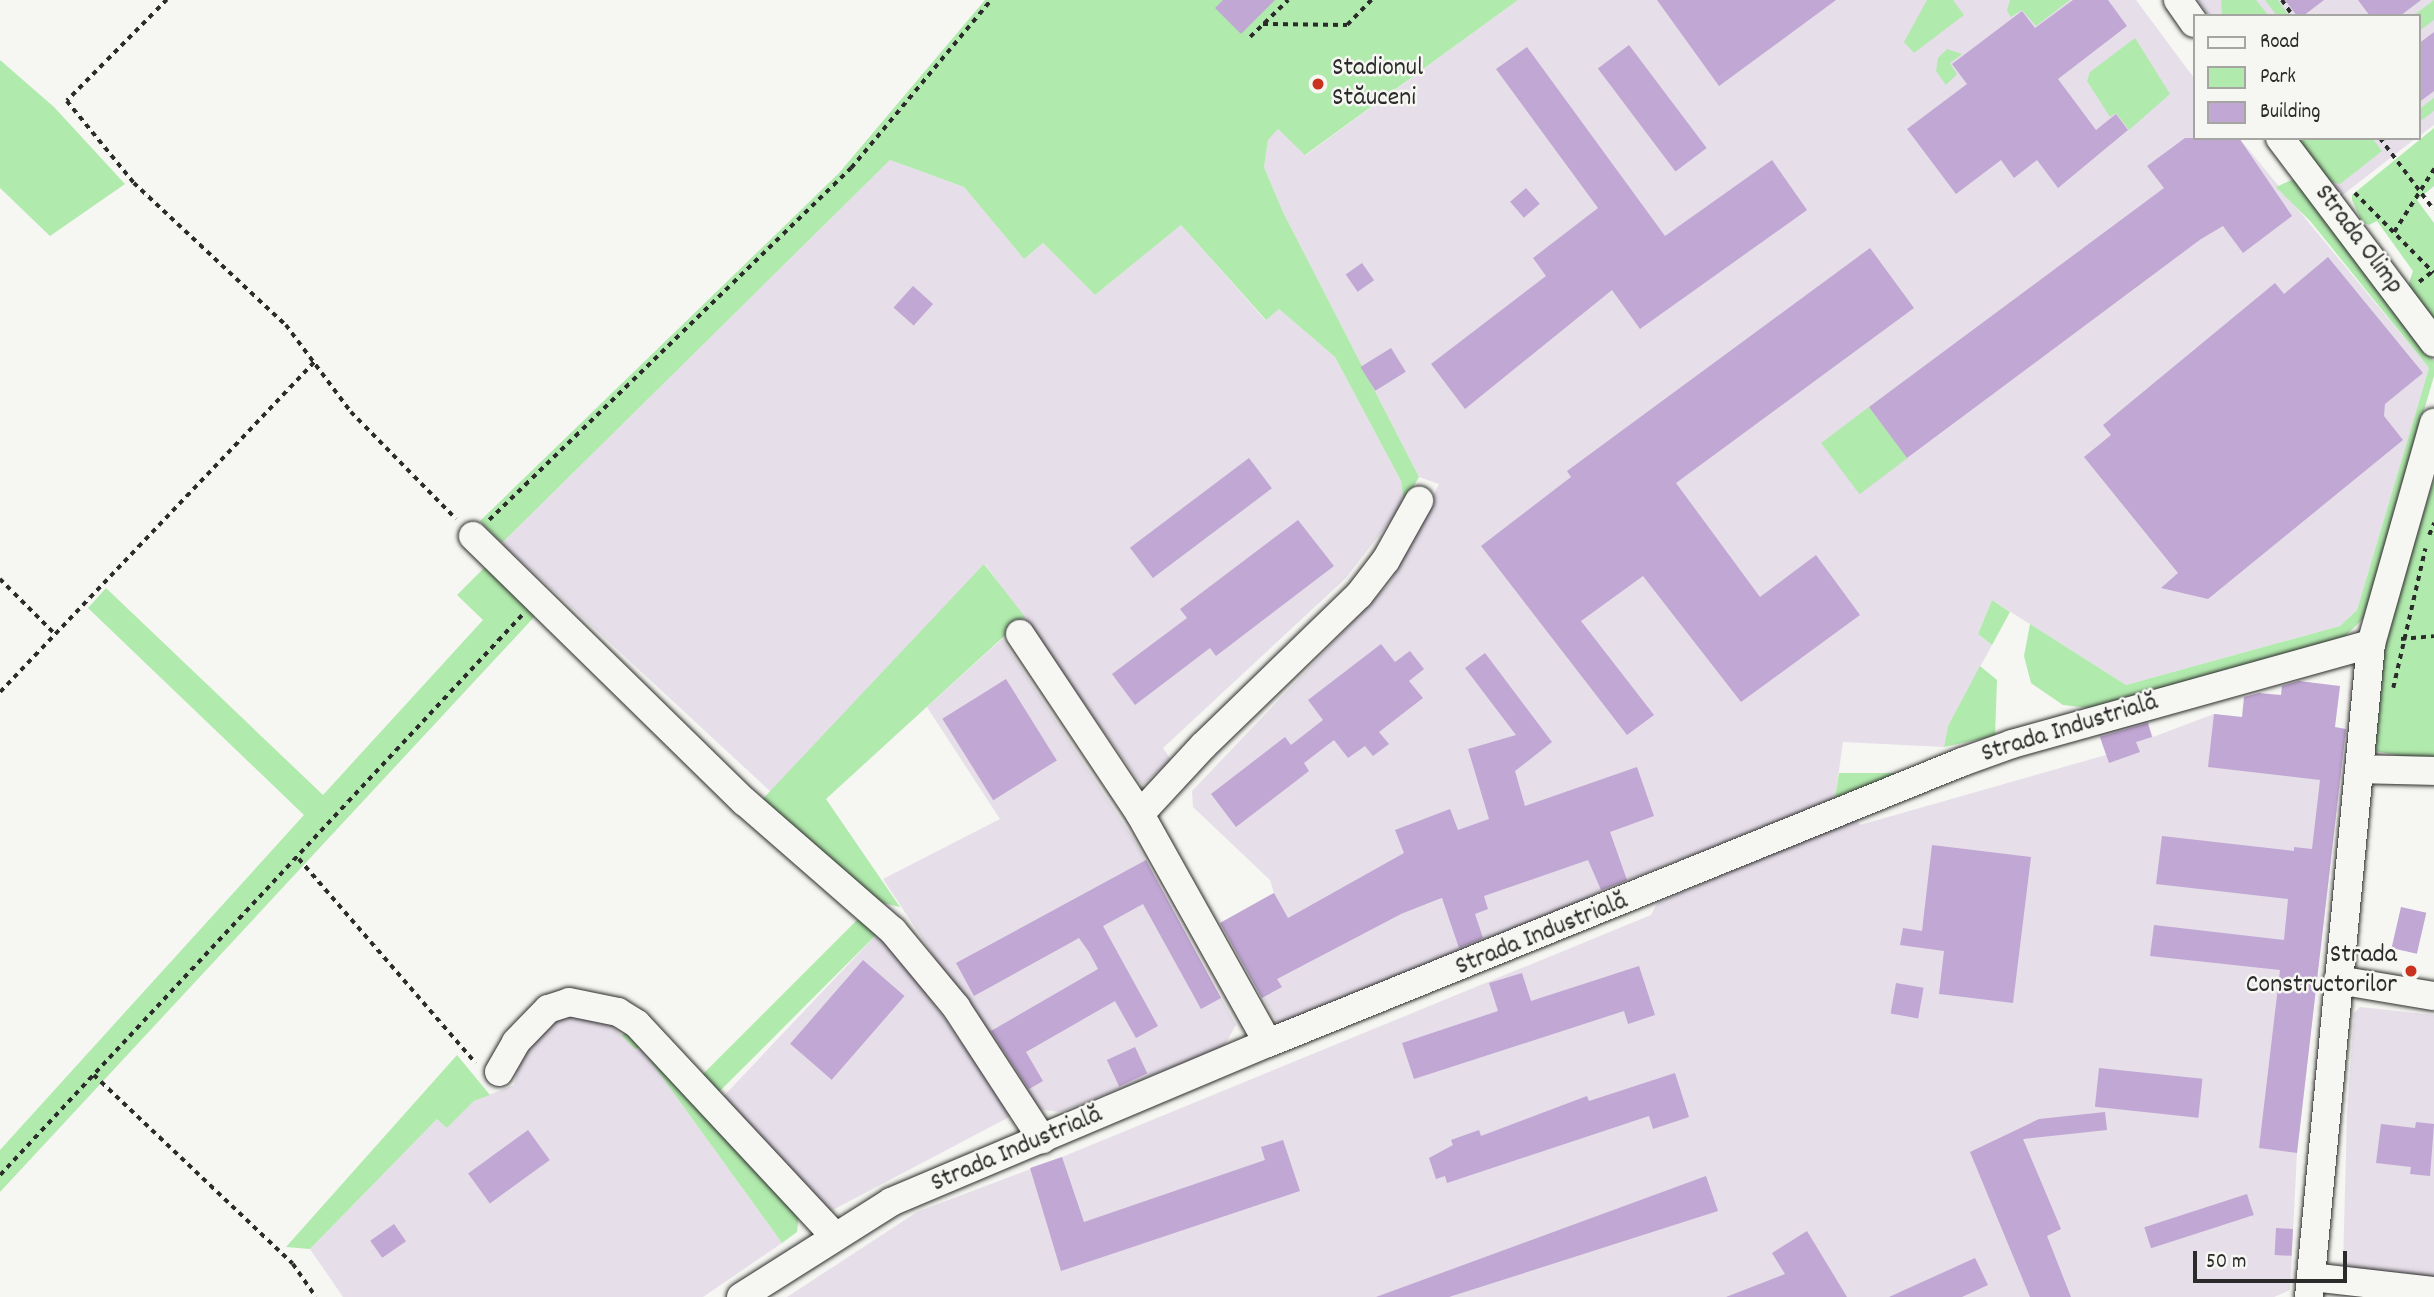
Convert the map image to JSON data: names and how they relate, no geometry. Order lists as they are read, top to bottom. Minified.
{"streets":{"street":["Strada Olimp","Strada Industrială"]},"places":["Stadionul Stăuceni","Strada Constructorilor"],"legend":["Road","Park","Building"],"scale_bar":"50 m"}
